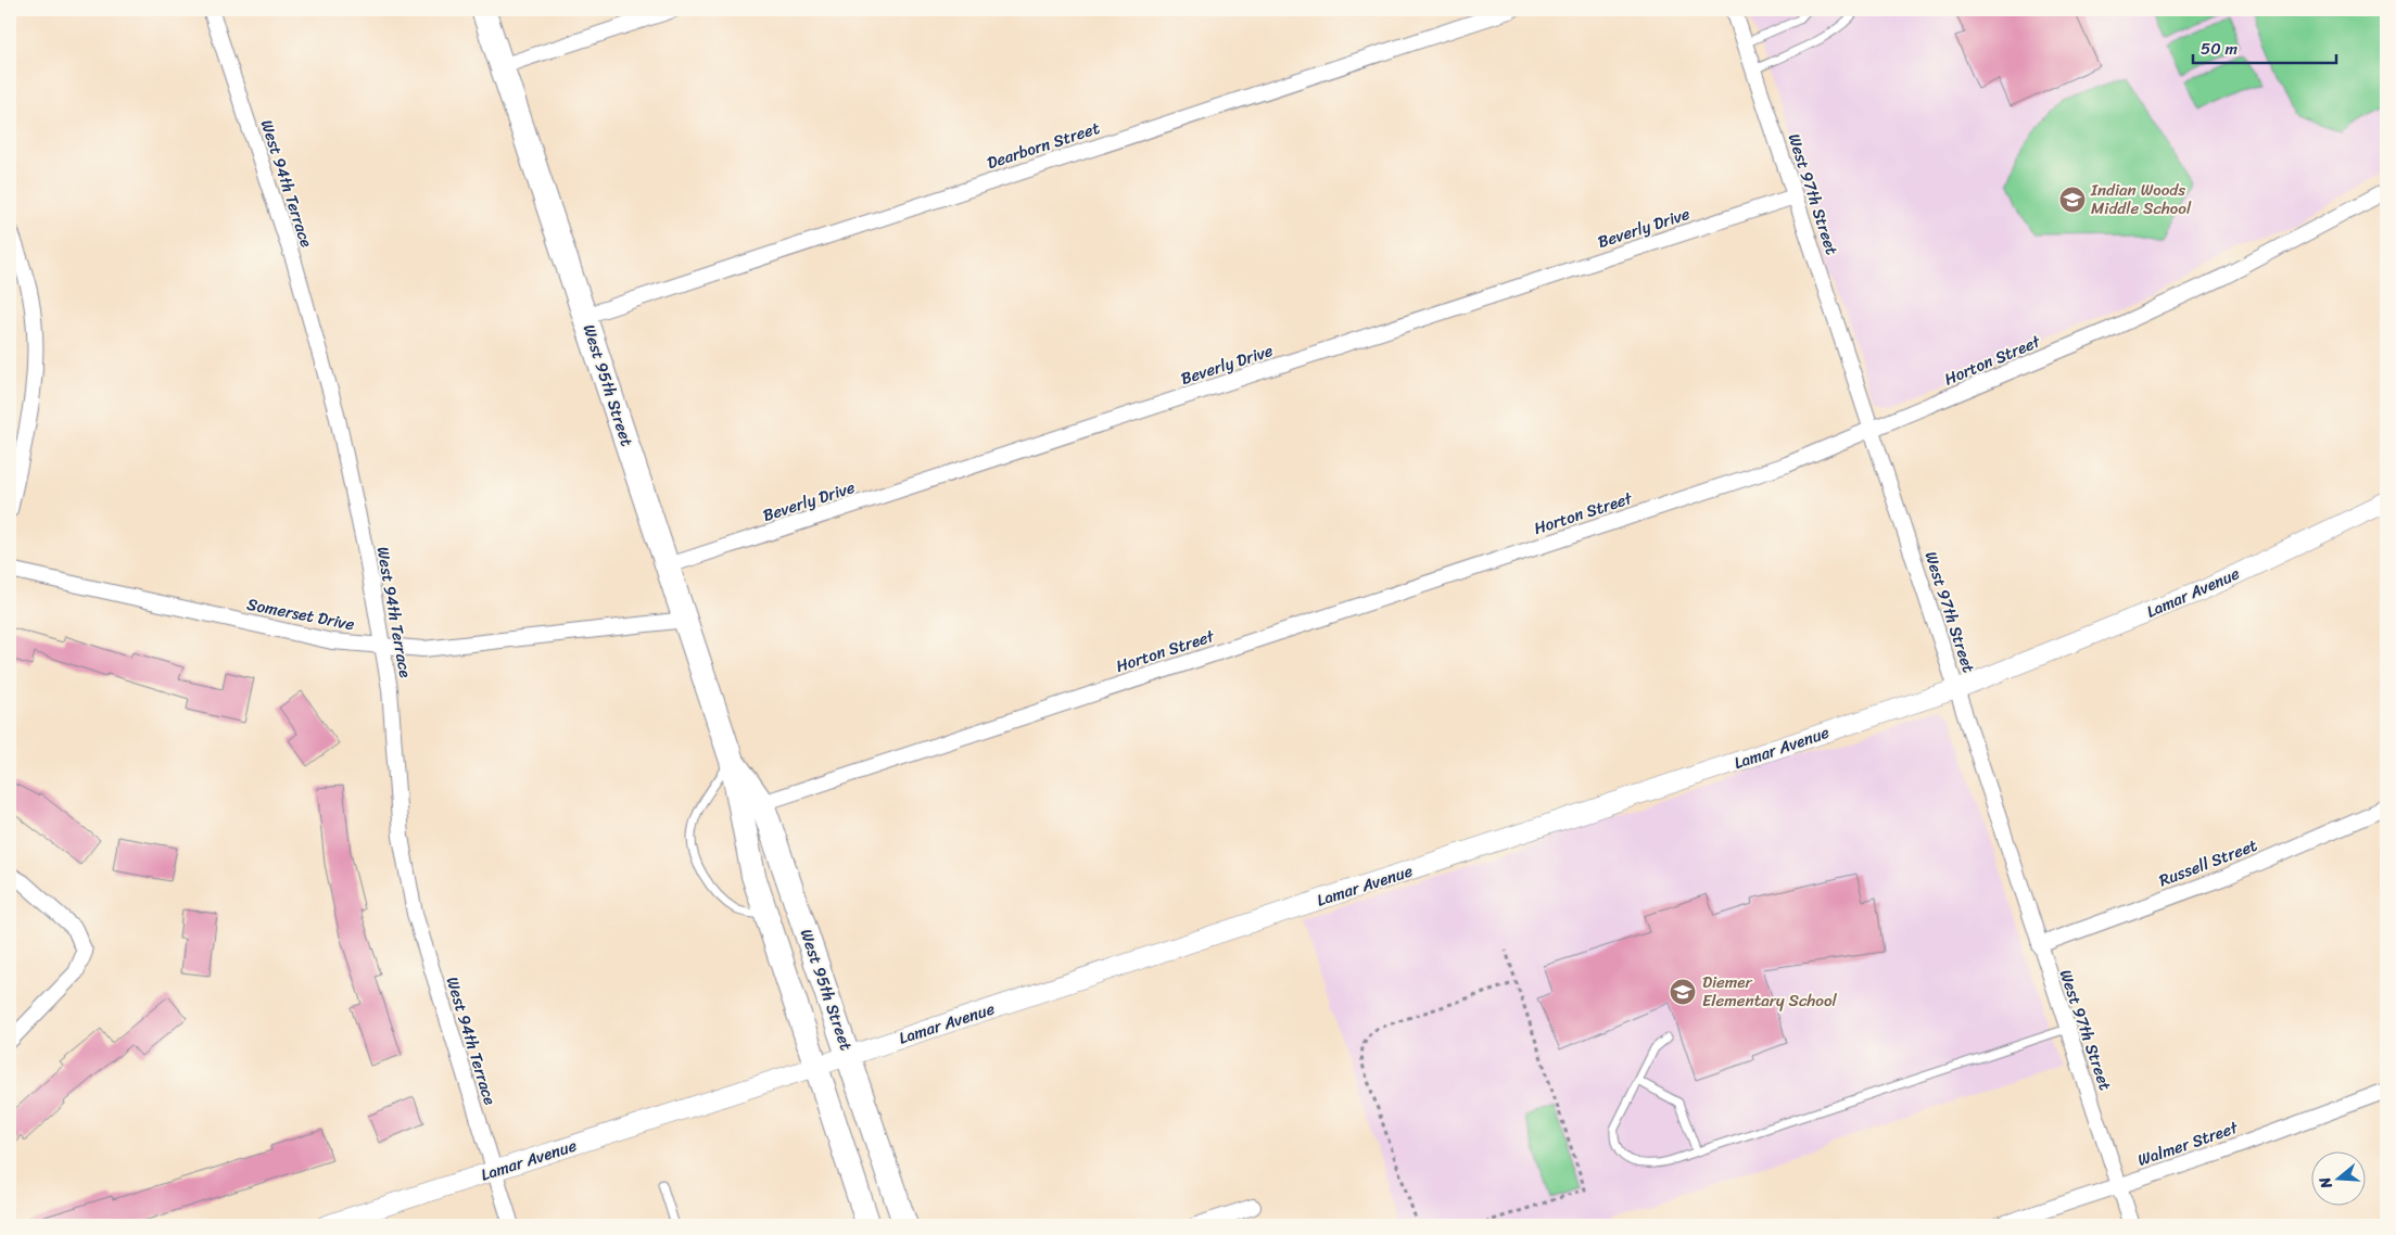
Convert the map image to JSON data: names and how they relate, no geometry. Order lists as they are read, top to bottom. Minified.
{"streets":{"main road":["West 95th Street"],"street":["Dearborn Street","West 94th Terrace","West 97th Street","Beverly Drive","Horton Street","Lamar Avenue","Somerset Drive","Russell Street","Walmer Street"]},"crossings":[["Dearborn Street","West 95th Street"],["West 94th Terrace","Lamar Avenue"],["West 94th Terrace","Somerset Drive"],["West 97th Street","Beverly Drive"],["West 97th Street","Horton Street"],["West 97th Street","Lamar Avenue"],["West 97th Street","Russell Street"],["West 97th Street","Walmer Street"],["Beverly Drive","West 95th Street"],["Horton Street","West 95th Street"],["West 95th Street","Lamar Avenue"],["West 95th Street","Somerset Drive"]],"places":{"school or university":["Indian Woods Middle School","Diemer Elementary School"]},"scale_bar":"50 m","north":"left"}
